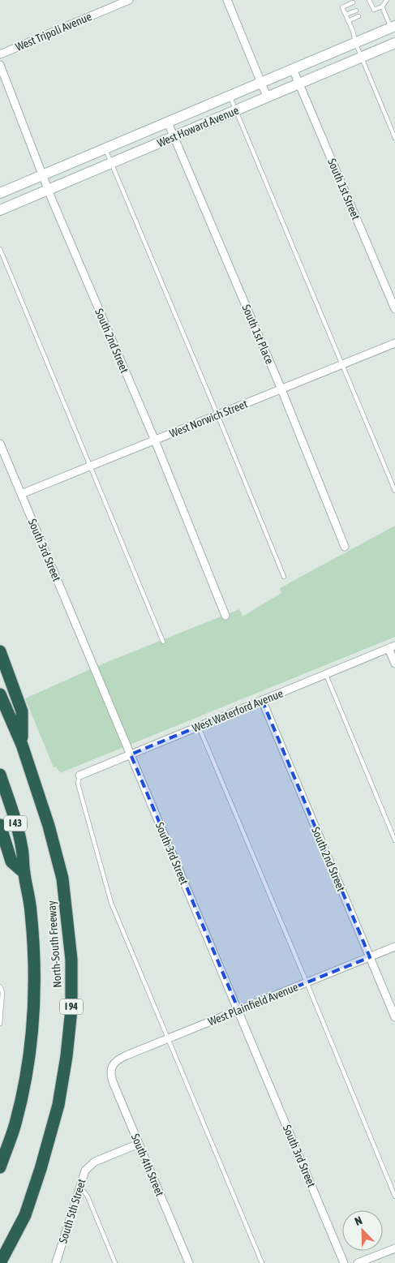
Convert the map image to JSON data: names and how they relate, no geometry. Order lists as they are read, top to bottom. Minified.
{"streets":{"highway":["I 43","North-South Freeway","I 94"],"main road":["West Howard Avenue"],"street":["West Tripoli Avenue","South 1st Street","South 1st Place","South 2nd Street","West Norwich Street","South 3rd Street","West Waterford Avenue","West Plainfield Avenue","South 4th Street","South 5th Street"]},"crossings":[["West Howard Avenue","South 1st Street"],["West Howard Avenue","South 1st Place"],["West Howard Avenue","South 2nd Street"],["South 1st Place","West Norwich Street"],["South 2nd Street","West Norwich Street"],["South 2nd Street","West Waterford Avenue"],["South 2nd Street","West Plainfield Avenue"],["West Norwich Street","South 3rd Street"],["South 3rd Street","West Waterford Avenue"],["South 3rd Street","West Plainfield Avenue"],["West Plainfield Avenue","South 4th Street"],["South 4th Street","South 5th Street"]],"north":"top left"}
